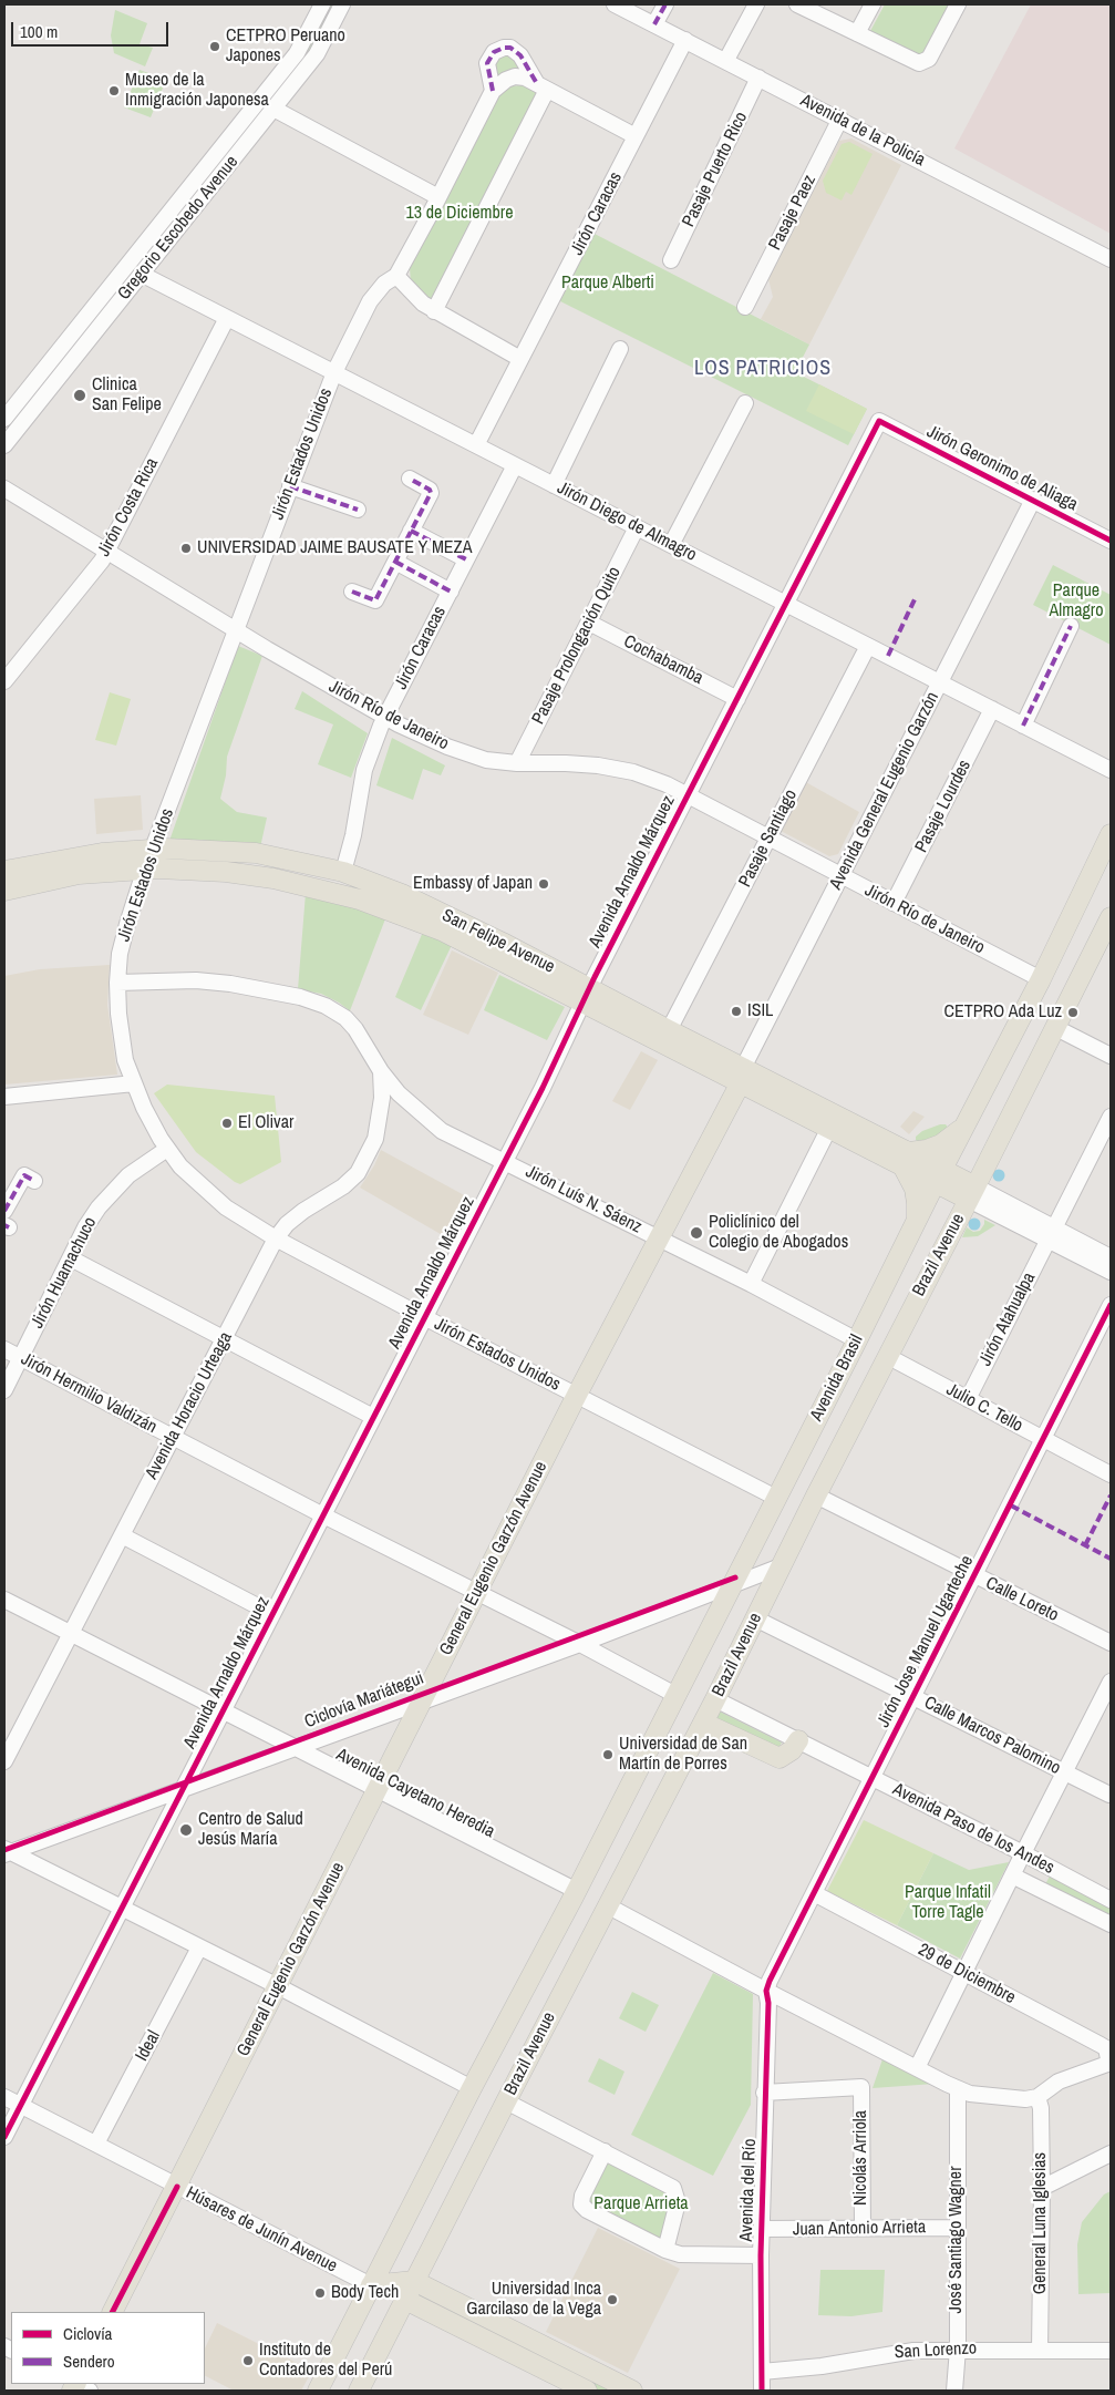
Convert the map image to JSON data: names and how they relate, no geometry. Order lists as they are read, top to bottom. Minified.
{"streets":{"main road":["San Felipe Avenue","Brazil Avenue","Avenida Brasil","General Eugenio Garzón Avenue"],"street":["Avenida de la Policía","Pasaje Puerto Rico","Pasaje Paez","Jirón Caracas","Gregorio Escobedo Avenue","Jirón Estados Unidos","Jirón Geronimo de Aliaga","Jirón Costa Rica","Jirón Diego de Almagro","Pasaje Prolongación Quito","Cochabamba","Jirón Río de Janeiro","Avenida General Eugenio Garzón","Pasaje Lourdes","Pasaje Santiago","Avenida Arnaldo Márquez","Jirón Luís N. Sáenz","Jirón Huamachuco","Jirón Atahualpa","Jirón Hermilio Valdizán","Avenida Horacio Urteaga","Julio C. Tello","Calle Loreto","Jirón Jose Manuel Ugarteche","Calle Marcos Palomino","Avenida Cayetano Heredia","Avenida Paso de los Andes","29 de Diciembre","Ideal","Nicolás Arriola","Avenida del Río","General Luna Iglesias","Juan Antonio Arrieta","Húsares de Junín Avenue","José Santiago Wagner","San Lorenzo"],"cycle path":["Ciclovía Mariátegui"]},"crossings":[["Avenida de la Policía","Pasaje Puerto Rico"],["Avenida de la Policía","Pasaje Paez"],["Avenida de la Policía","Jirón Caracas"],["Jirón Caracas","Jirón Diego de Almagro"],["Jirón Caracas","Jirón Río de Janeiro"],["Jirón Caracas","San Felipe Avenue"],["Gregorio Escobedo Avenue","Jirón Diego de Almagro"],["Jirón Estados Unidos","Jirón Diego de Almagro"],["Jirón Estados Unidos","Jirón Río de Janeiro"],["Jirón Estados Unidos","Avenida Arnaldo Márquez"],["Jirón Estados Unidos","San Felipe Avenue"],["Jirón Estados Unidos","Jirón Luís N. Sáenz"],["Jirón Estados Unidos","Jirón Huamachuco"],["Jirón Estados Unidos","Avenida Brasil"],["Jirón Estados Unidos","Avenida Horacio Urteaga"],["Jirón Estados Unidos","General Eugenio Garzón Avenue"],["Jirón Geronimo de Aliaga","Avenida General Eugenio Garzón"],["Jirón Geronimo de Aliaga","Avenida Arnaldo Márquez"],["Jirón Costa Rica","Jirón Diego de Almagro"],["Jirón Costa Rica","Jirón Río de Janeiro"],["Jirón Diego de Almagro","Pasaje Prolongación Quito"],["Jirón Diego de Almagro","Avenida General Eugenio Garzón"],["Jirón Diego de Almagro","Pasaje Lourdes"],["Jirón Diego de Almagro","Pasaje Santiago"],["Jirón Diego de Almagro","Avenida Arnaldo Márquez"],["Pasaje Prolongación Quito","Cochabamba"],["Pasaje Prolongación Quito","Jirón Río de Janeiro"],["Cochabamba","Avenida Arnaldo Márquez"],["Jirón Río de Janeiro","Avenida General Eugenio Garzón"],["Jirón Río de Janeiro","Pasaje Lourdes"],["Jirón Río de Janeiro","Pasaje Santiago"],["Jirón Río de Janeiro","Avenida Arnaldo Márquez"],["Avenida General Eugenio Garzón","San Felipe Avenue"],["Avenida General Eugenio Garzón","General Eugenio Garzón Avenue"],["Pasaje Santiago","San Felipe Avenue"],["Avenida Arnaldo Márquez","San Felipe Avenue"],["Avenida Arnaldo Márquez","Jirón Luís N. Sáenz"],["Avenida Arnaldo Márquez","Jirón Hermilio Valdizán"],["Avenida Arnaldo Márquez","Avenida Cayetano Heredia"],["Avenida Arnaldo Márquez","Húsares de Junín Avenue"],["San Felipe Avenue","Brazil Avenue"],["San Felipe Avenue","Avenida Brasil"],["San Felipe Avenue","General Eugenio Garzón Avenue"],["Jirón Luís N. Sáenz","Avenida Brasil"],["Jirón Luís N. Sáenz","Avenida Horacio Urteaga"],["Jirón Luís N. Sáenz","General Eugenio Garzón Avenue"],["Brazil Avenue","Avenida Brasil"],["Brazil Avenue","Jirón Hermilio Valdizán"],["Brazil Avenue","Julio C. Tello"],["Brazil Avenue","Calle Loreto"],["Brazil Avenue","Calle Marcos Palomino"],["Brazil Avenue","Avenida Cayetano Heredia"],["Brazil Avenue","Avenida Paso de los Andes"],["Brazil Avenue","Húsares de Junín Avenue"],["Jirón Huamachuco","Jirón Hermilio Valdizán"],["Jirón Atahualpa","Julio C. Tello"],["Jirón Hermilio Valdizán","Avenida Horacio Urteaga"],["Jirón Hermilio Valdizán","General Eugenio Garzón Avenue"],["Avenida Horacio Urteaga","Avenida Cayetano Heredia"],["Julio C. Tello","Jirón Jose Manuel Ugarteche"],["General Eugenio Garzón Avenue","Avenida Cayetano Heredia"],["General Eugenio Garzón Avenue","Húsares de Junín Avenue"],["Calle Loreto","Jirón Jose Manuel Ugarteche"],["Jirón Jose Manuel Ugarteche","Calle Marcos Palomino"],["Jirón Jose Manuel Ugarteche","Avenida Paso de los Andes"],["Jirón Jose Manuel Ugarteche","29 de Diciembre"],["Jirón Jose Manuel Ugarteche","Avenida del Río"],["Ideal","Húsares de Junín Avenue"],["Nicolás Arriola","Avenida del Río"],["Nicolás Arriola","Juan Antonio Arrieta"],["Avenida del Río","Juan Antonio Arrieta"],["Avenida del Río","San Lorenzo"],["General Luna Iglesias","San Lorenzo"],["Juan Antonio Arrieta","José Santiago Wagner"],["José Santiago Wagner","San Lorenzo"]],"districts":["LOS PATRICIOS"],"parks":["13 de Diciembre","Parque Alberti","Parque Almagro","Parque Infatil Torre Tagle","Parque Arrieta"],"places":["CETPRO Peruano Japones","Museo de la Inmigración Japonesa","Clinica San Felipe","UNIVERSIDAD JAIME BAUSATE Y MEZA","Embassy of Japan","ISIL","CETPRO Ada Luz","El Olivar","Policlínico del Colegio de Abogados","Universidad de San Martín de Porres","Centro de Salud Jesús María","Body Tech","Universidad Inca Garcilaso de la Vega","Instituto de Contadores del Perú"],"legend":["Ciclovía","Sendero"],"scale_bar":"100 m"}
